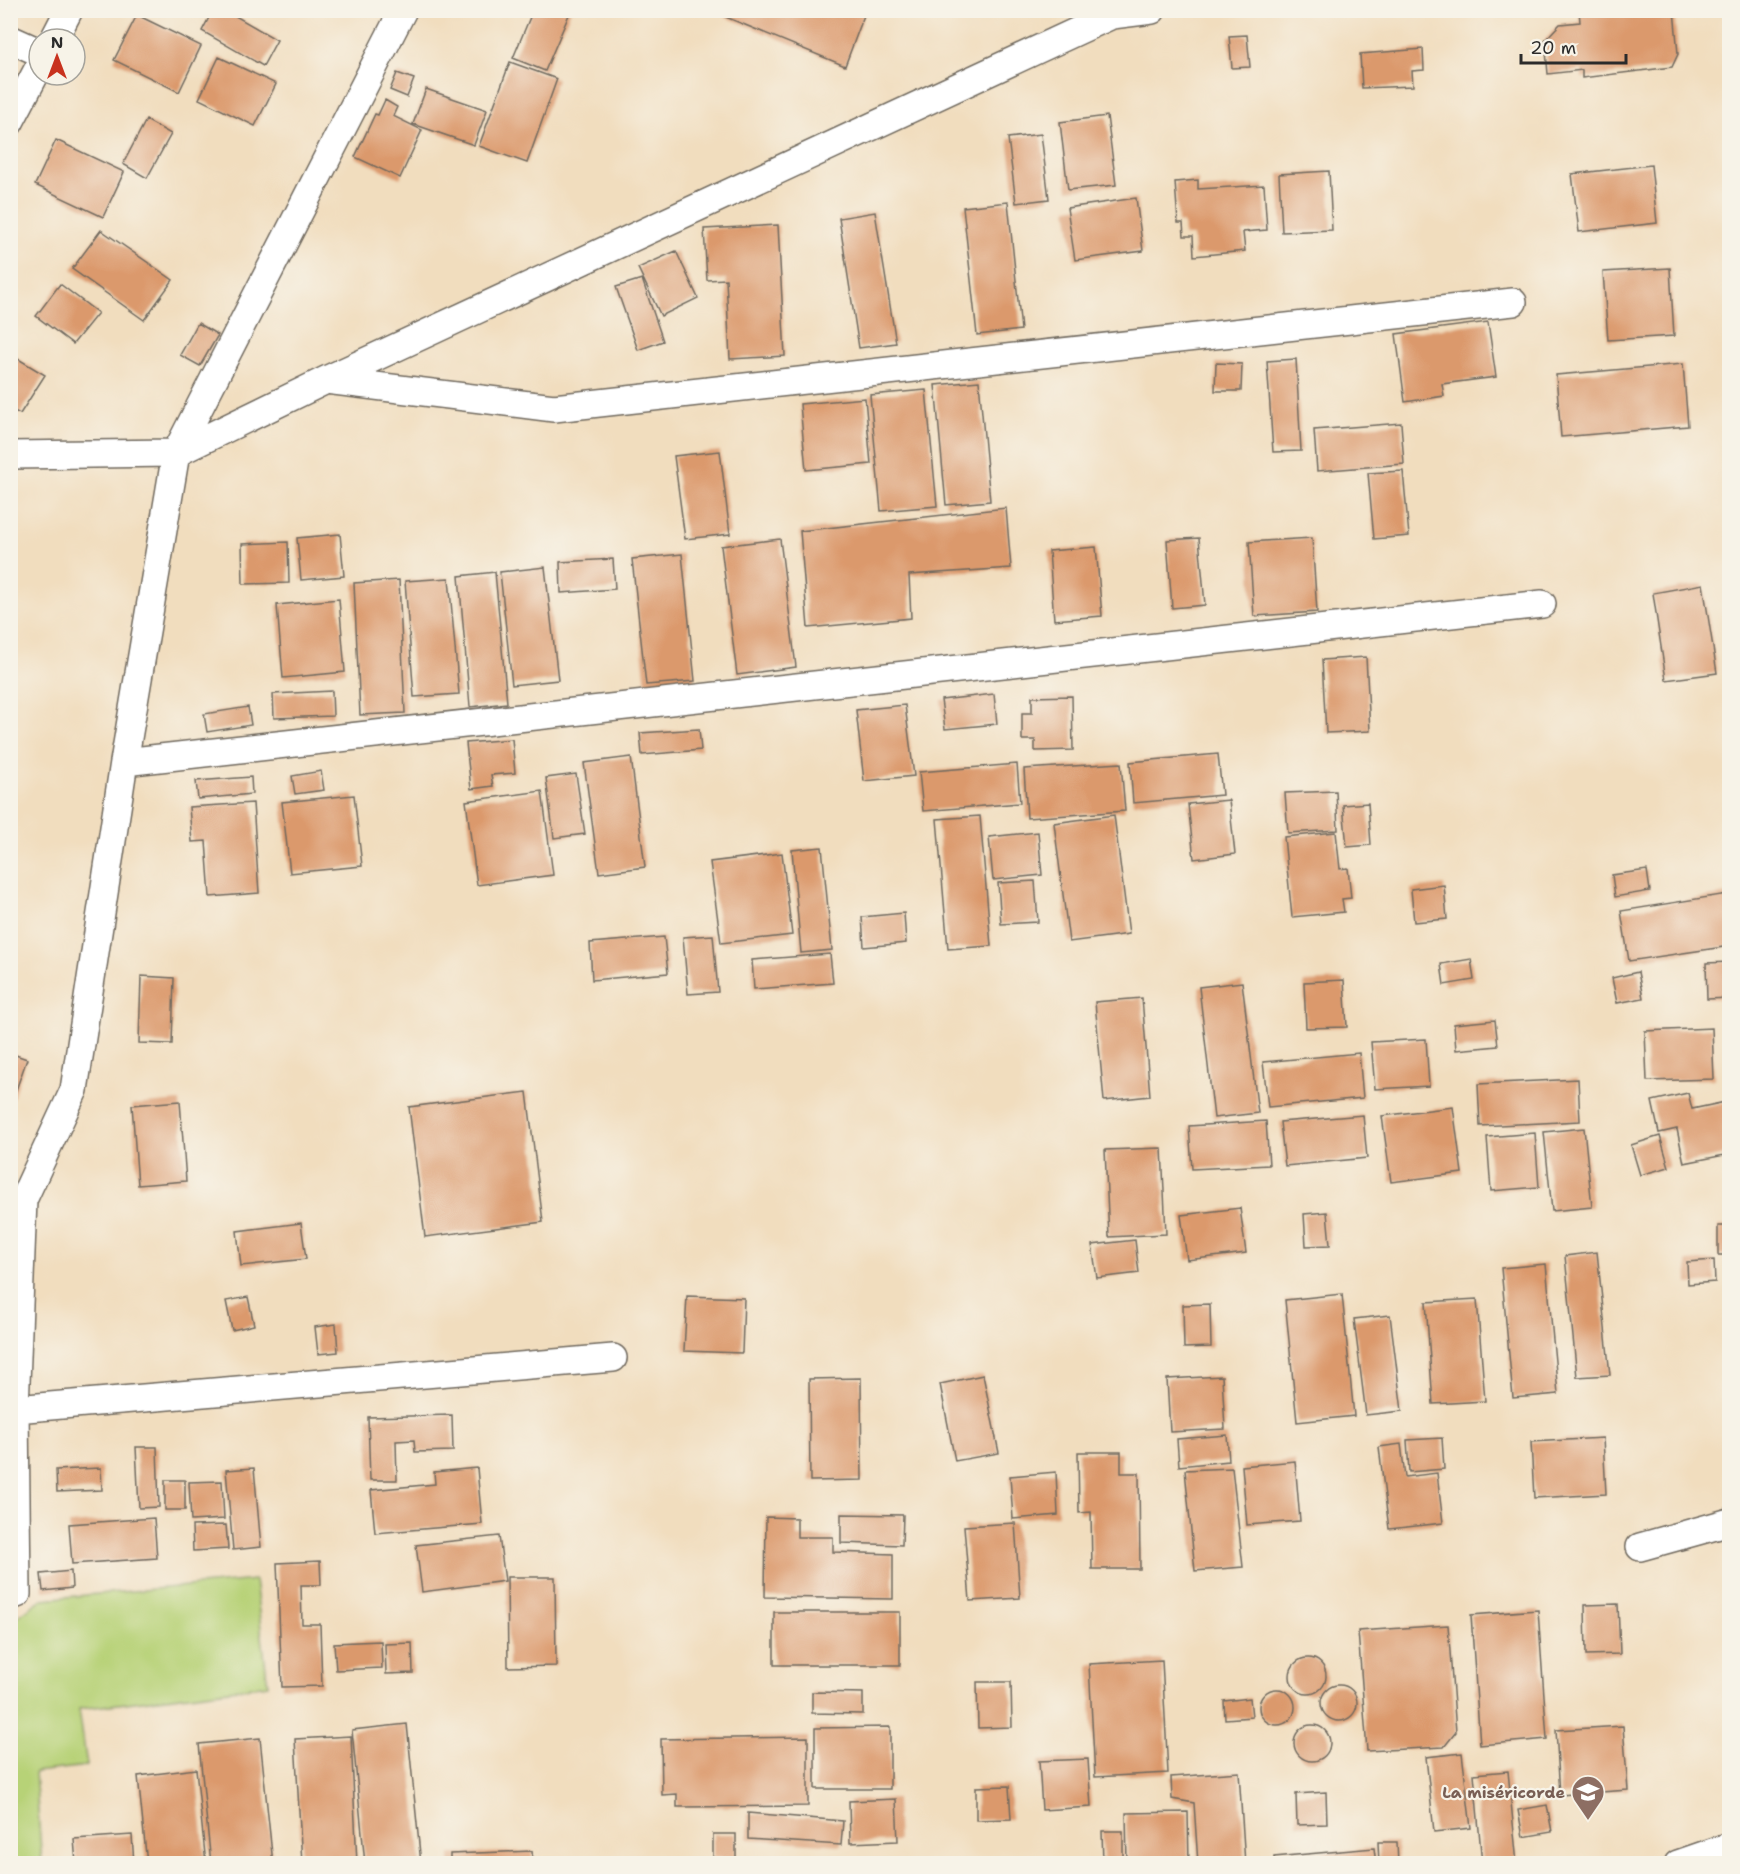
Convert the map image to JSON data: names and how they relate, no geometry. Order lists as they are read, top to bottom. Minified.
{"places":{"school or university":["La miséricorde"]},"scale_bar":"20 m","north":"top"}
